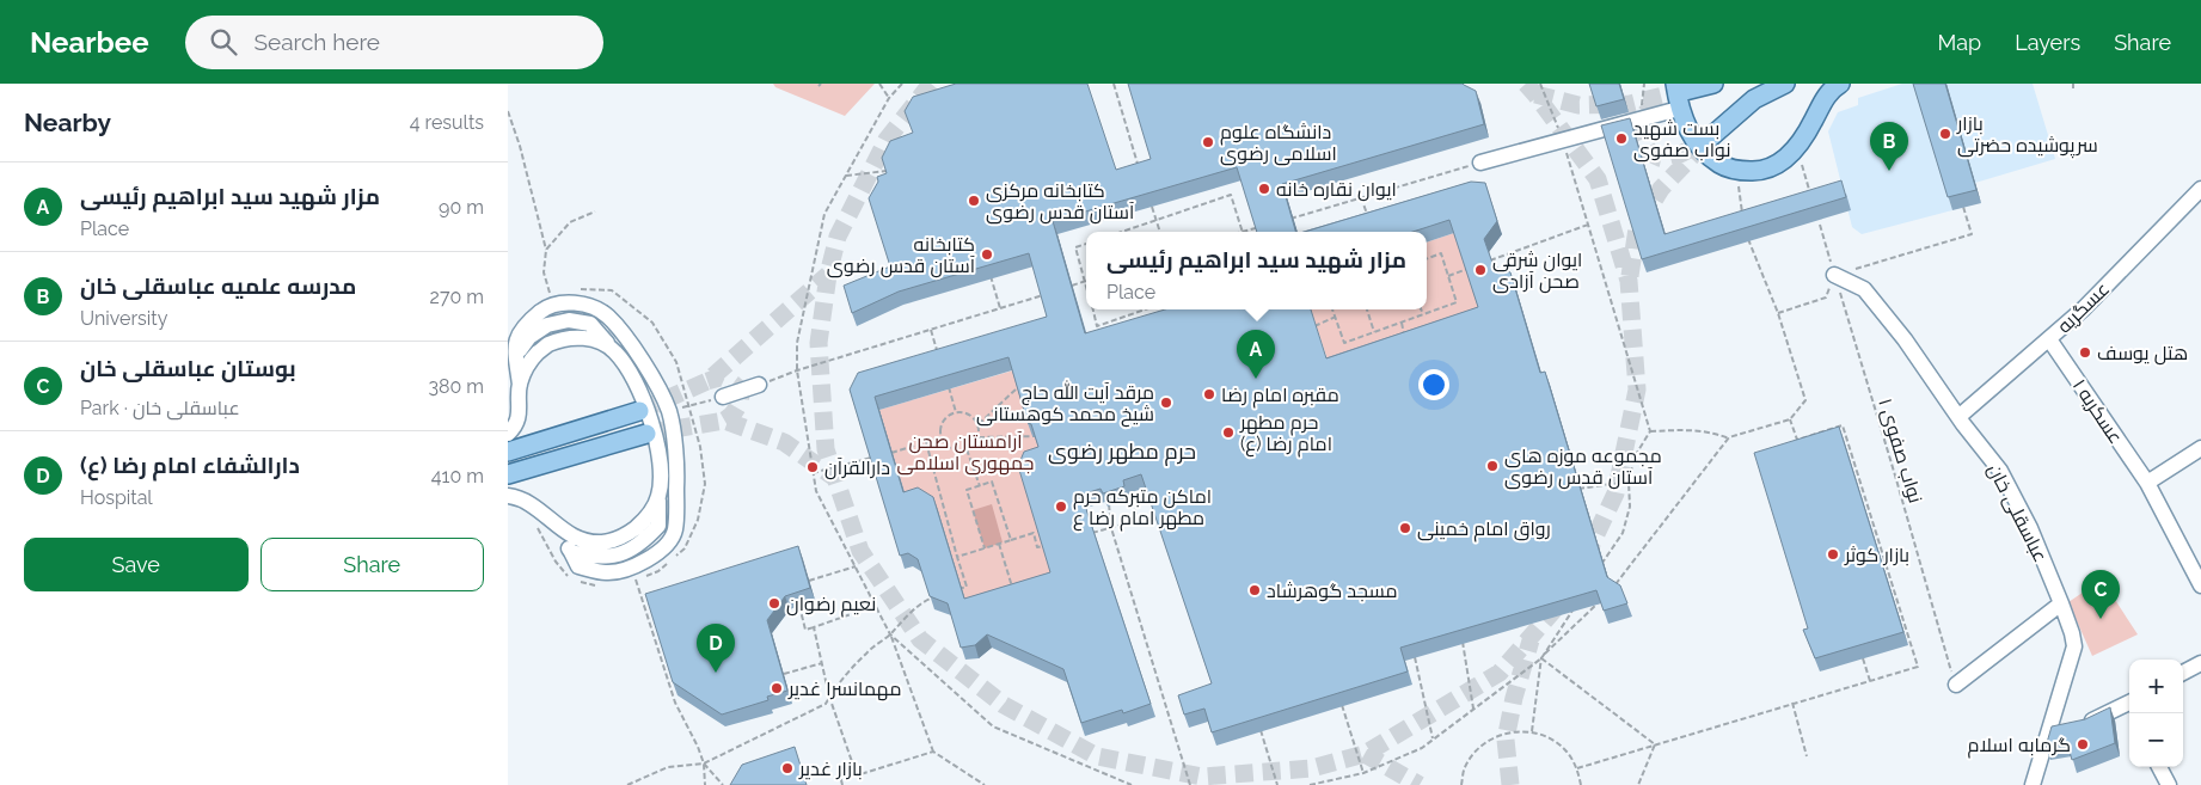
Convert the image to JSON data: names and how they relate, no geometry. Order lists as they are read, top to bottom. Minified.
{"streets":{"street":["عسگریه","عسکریه ۱","عباسقلی خان"],"path":["نواب صفوی ۱"]},"crossings":[["عسگریه","عسکریه ۱"],["عسگریه","عباسقلی خان"],["نواب صفوی ۱","عباسقلی خان"]],"districts":["حرم مطهر رضوی"],"parks":["آرامستان صحن جمهوری اسلامی"],"places":["بازار سرپوشیده حضرتی","بست شهید نواب صفوی","دانشگاه علوم اسلامی رضوی","ایوان نقاره خانه","کتابخانه مرکزی آستان قدس رضوی","کتابخانه آستان قدس رضوی","ایوان شرقی صحن آزادی","هتل یوسف","مقبره امام رضا","مرقد آیت الله حاج شیخ محمد کوهستانی","حرم مطهر امام رضا (ع)","مجموعه موزه های آستان قدس رضوی","دارالقرآن","اماکن متبرکه حرم مطهر امام رضا ع","رواق امام خمینی","بازار کوثر","مسجد گوهرشاد","نعیم رضوان","مهمانسرا غدیر","گرمابه اسلام","بازار غدیر"],"page":{"header":"Nearbee","search":"Search here","nav":["Map","Layers","Share"],"heading":["Nearby","4 results"],"pins":["B","A","C","D"],"list":[{"mark":"A","name":"مزار شهید سید ابراهیم رئیسی","note":"Place","value":"90 m"},{"mark":"B","name":"مدرسه علمیه عباسقلی خان","note":"University","value":"270 m"},{"mark":"C","name":"بوستان عباسقلی خان","note":"Park · عباسقلی خان","value":"380 m"},{"mark":"D","name":"دارالشفاء امام رضا (ع)","note":"Hospital","value":"410 m"}],"popup":["مزار شهید سید ابراهیم رئیسی","Place"],"buttons":["Save","Share"],"map_buttons":["+","−"]}}
